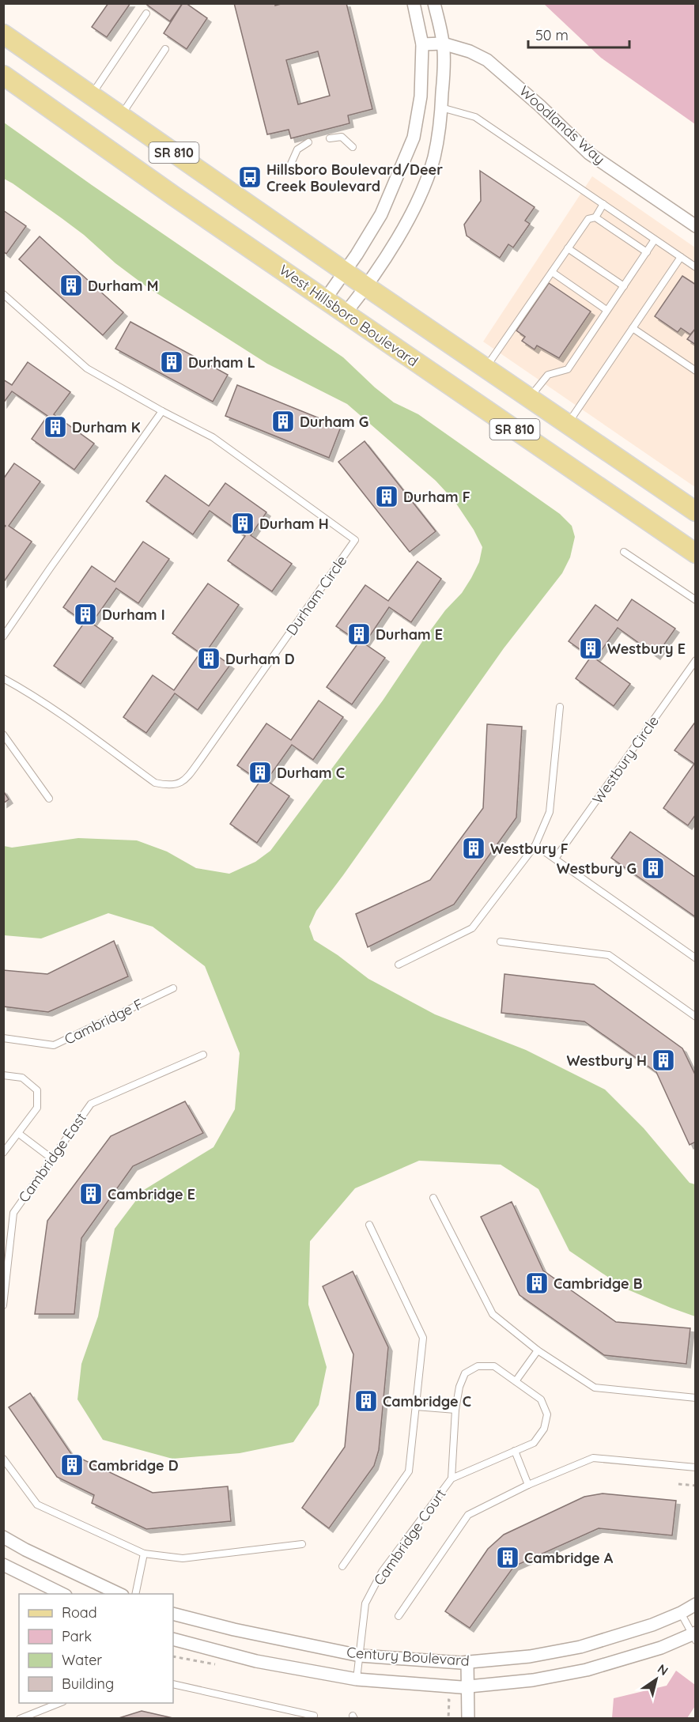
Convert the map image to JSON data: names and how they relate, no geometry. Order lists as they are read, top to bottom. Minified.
{"streets":{"main road":["SR 810","West Hillsboro Boulevard"],"street":["Woodlands Way","Century Boulevard"],"lane":["Durham Circle","Westbury Circle","Cambridge F","Cambridge East","Cambridge Court"]},"crossings":[["Cambridge Court","Century Boulevard"]],"places":{"bus stop":["Hillsboro Boulevard/Deer Creek Boulevard"],"building":["Durham M","Durham L","Durham G","Durham K","Durham F","Durham H","Durham I","Durham E","Westbury E","Durham D","Durham C","Westbury F","Westbury G","Westbury H","Cambridge E","Cambridge B","Cambridge C","Cambridge D","Cambridge A"]},"legend":["Road","Park","Water","Building"],"scale_bar":"50 m","north":"top right"}
